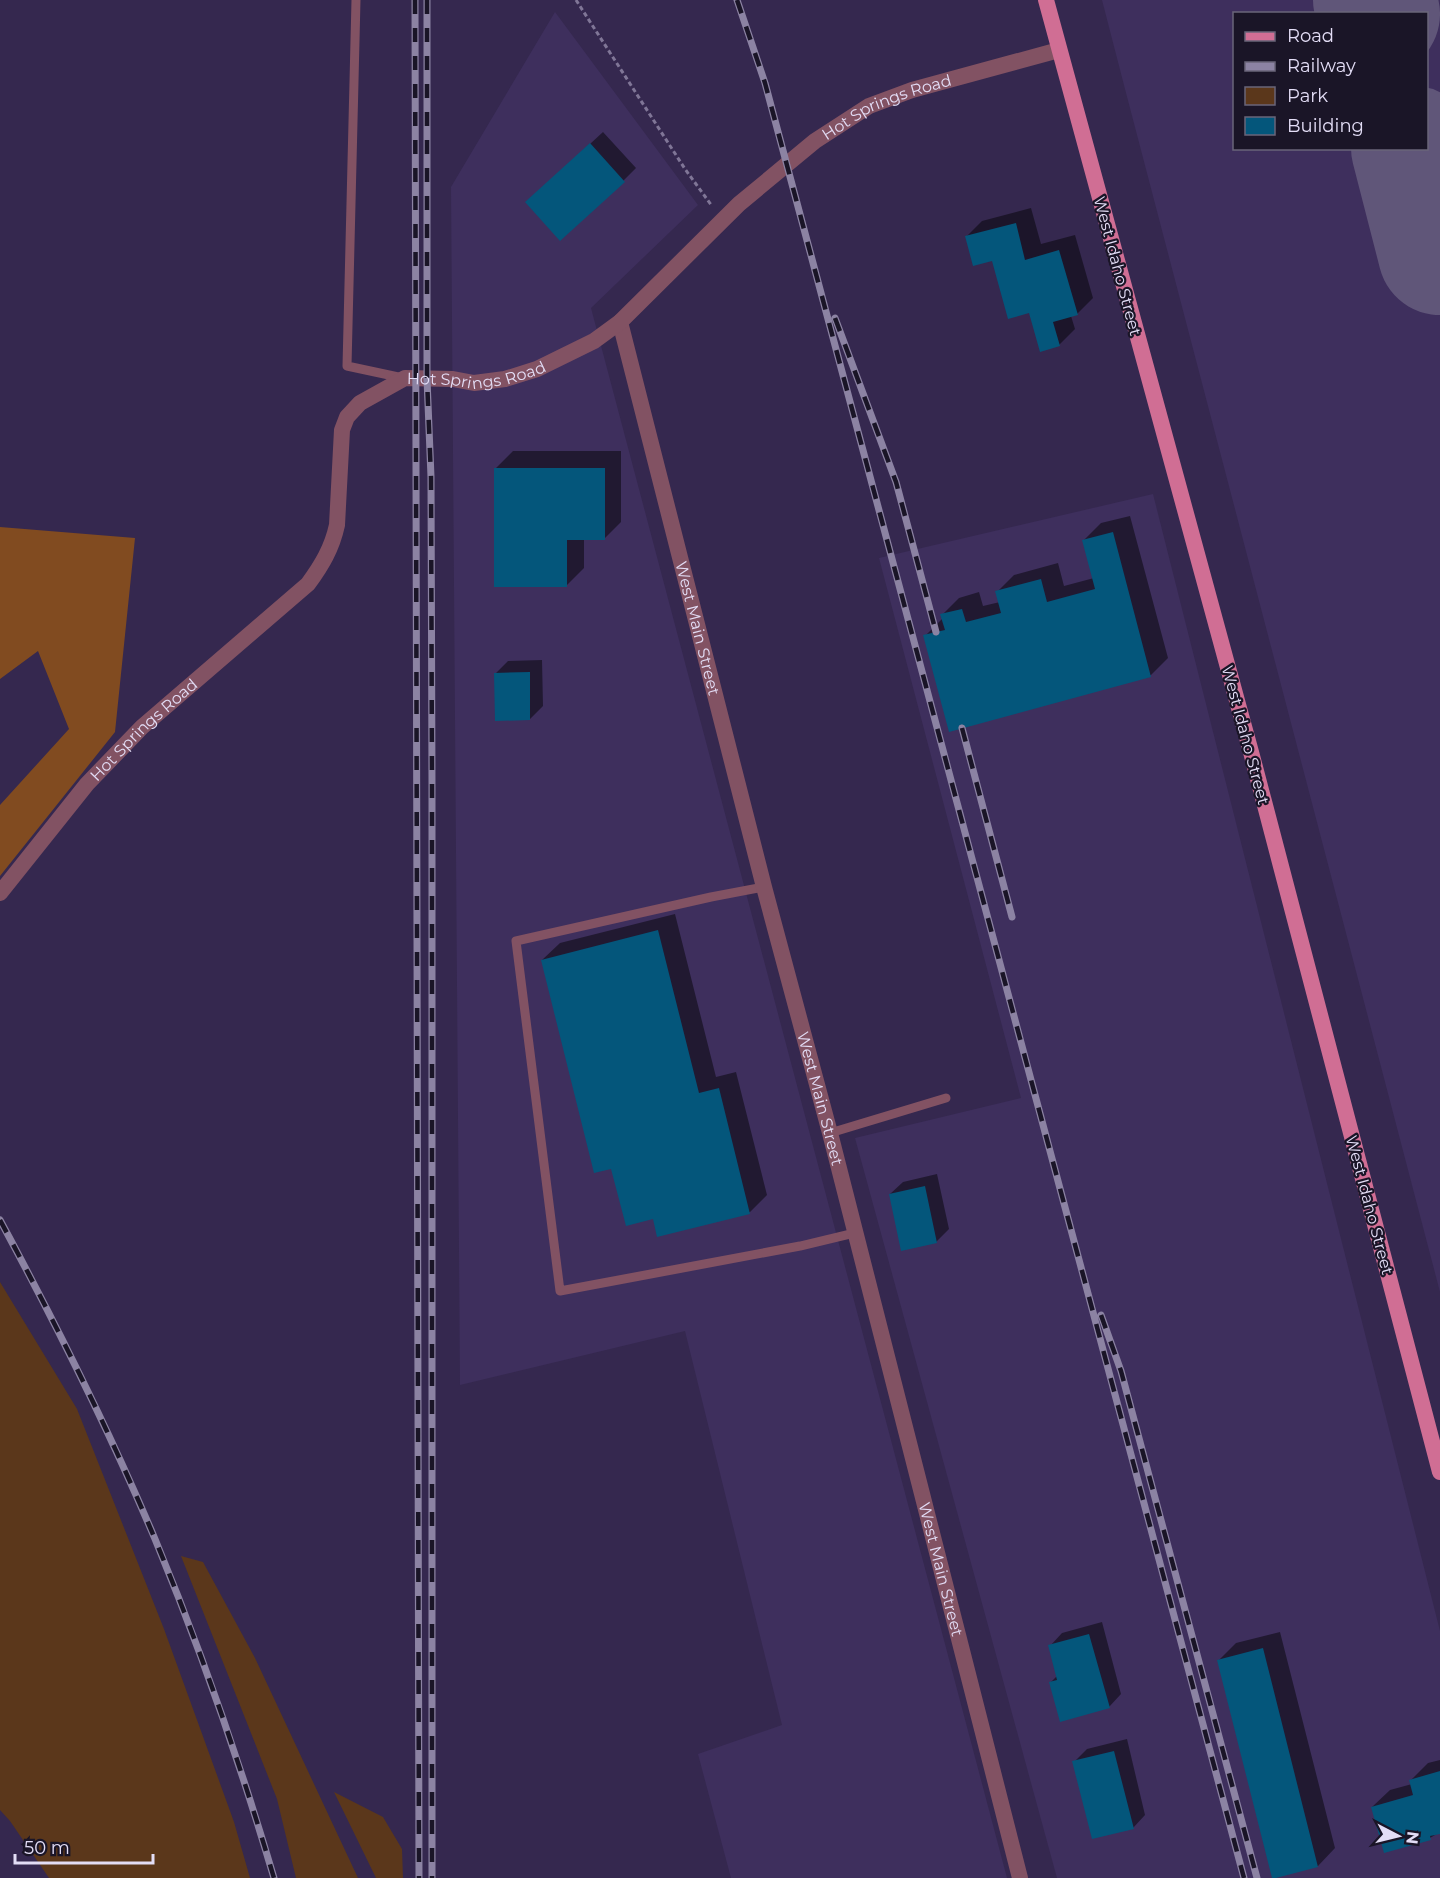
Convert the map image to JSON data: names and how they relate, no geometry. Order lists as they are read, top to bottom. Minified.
{"streets":{"main road":["West Idaho Street"],"street":["Hot Springs Road","West Main Street"]},"crossings":[["Hot Springs Road","West Idaho Street"],["Hot Springs Road","West Main Street"]],"legend":["Road","Railway","Park","Building"],"scale_bar":"50 m","north":"right"}
